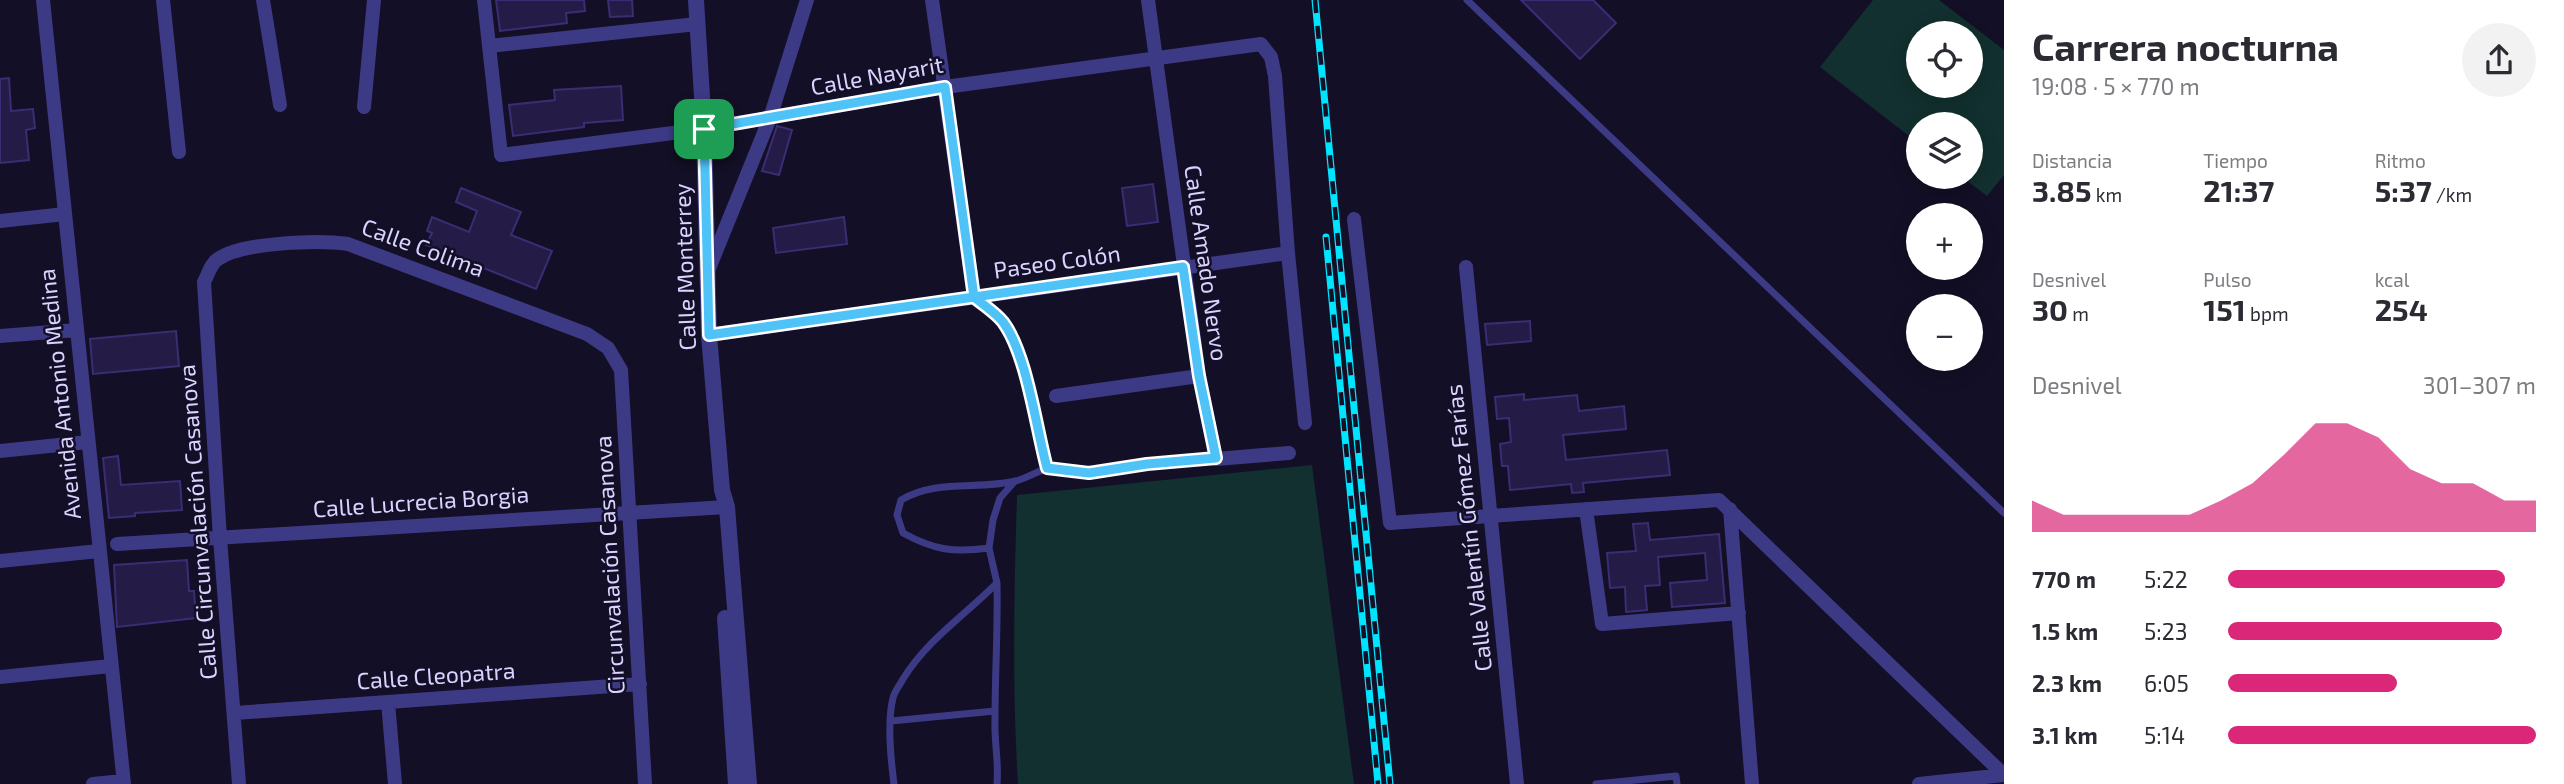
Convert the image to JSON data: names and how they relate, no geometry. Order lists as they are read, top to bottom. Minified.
{"streets":{"street":["Calle Nayarit","Calle Colima","Paseo Colón","Calle Amado Nervo","Calle Monterrey","Avenida Antonio Medina","Calle Lucrecia Borgia","Calle Circunvalación Casanova","Calle Valentín Gómez Farías","Circunvalación Casanova","Calle Cleopatra"]},"crossings":[["Calle Nayarit","Paseo Colón"],["Calle Nayarit","Calle Amado Nervo"],["Calle Nayarit","Calle Monterrey"],["Calle Colima","Calle Circunvalación Casanova"],["Calle Colima","Circunvalación Casanova"],["Paseo Colón","Calle Amado Nervo"],["Paseo Colón","Calle Monterrey"],["Calle Monterrey","Calle Lucrecia Borgia"],["Calle Lucrecia Borgia","Calle Circunvalación Casanova"],["Calle Lucrecia Borgia","Circunvalación Casanova"],["Calle Circunvalación Casanova","Calle Cleopatra"],["Circunvalación Casanova","Calle Cleopatra"]],"page":{"heading":["Carrera nocturna","19:08 · 5 × 770 m"],"map_buttons":["+","−"],"stats":[["Distancia","3.85 km"],["Tiempo","21:37"],["Ritmo","5:37 /km"],["Desnivel","30 m"],["Pulso","151 bpm"],["kcal","254"]],"chart":["Desnivel","301–307 m"],"list":[{"name":"770 m","note":"5:22"},{"name":"1.5 km","note":"5:23"},{"name":"2.3 km","note":"6:05"},{"name":"3.1 km","note":"5:14"}]}}
